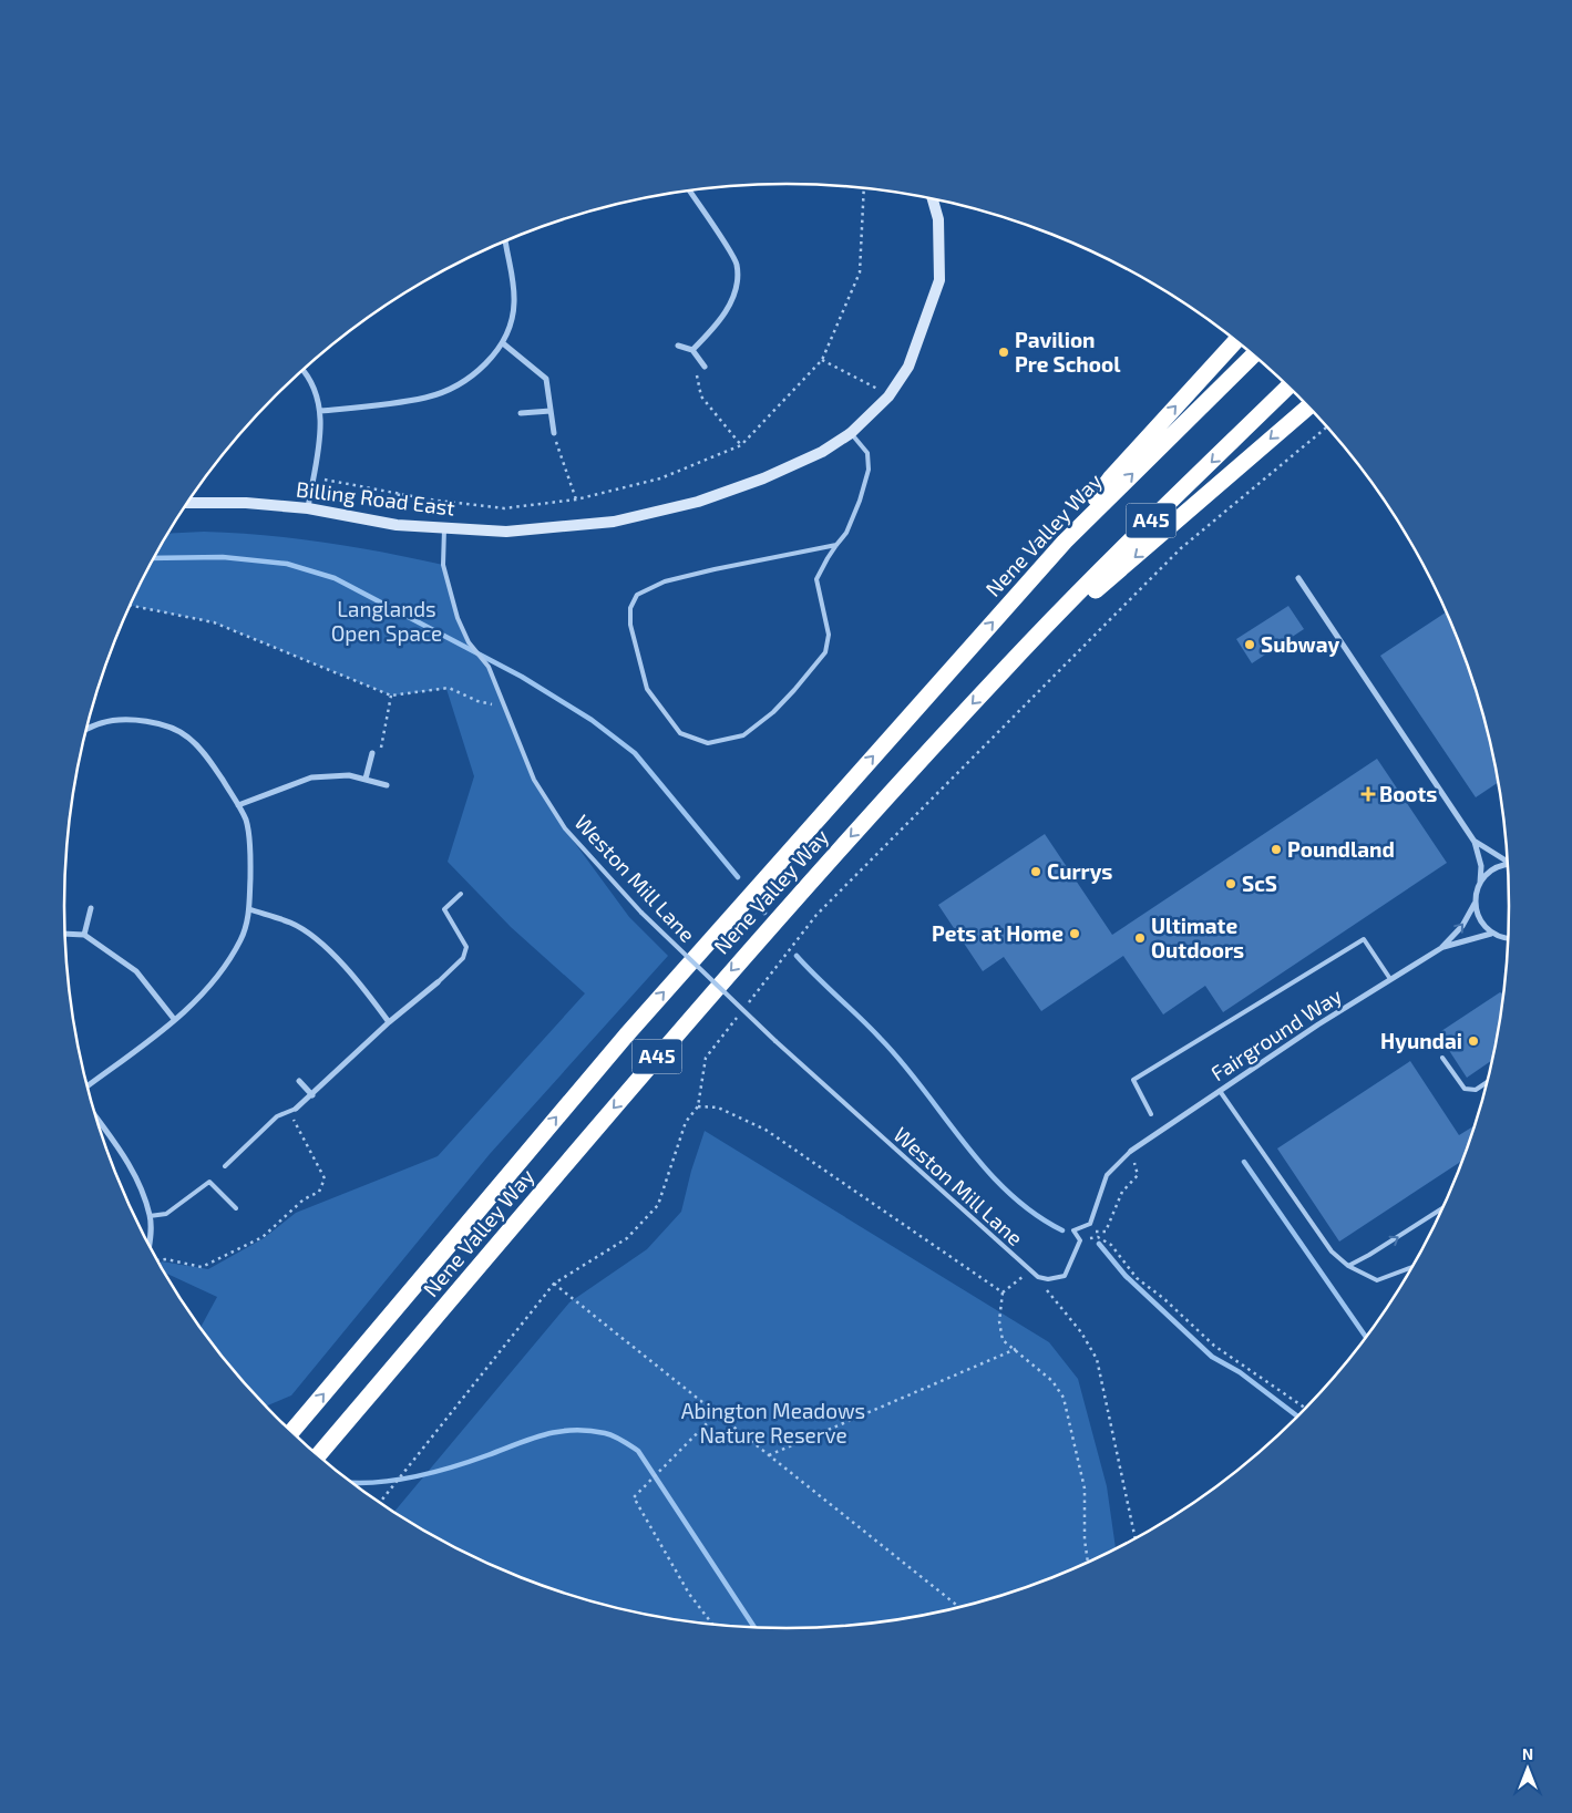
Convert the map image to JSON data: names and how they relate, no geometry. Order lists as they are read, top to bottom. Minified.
{"streets":{"highway":["A45","Nene Valley Way"],"street":["Billing Road East","Fairground Way"],"lane":["Weston Mill Lane"]},"crossings":[["Billing Road East","Weston Mill Lane"]],"parks":["Langlands Open Space","Abington Meadows Nature Reserve"],"places":{"other":["Pavilion Pre School","Subway","Poundland","Currys","ScS","Pets at Home","Ultimate Outdoors","Hyundai"],"health":["Boots"]},"north":"top"}
